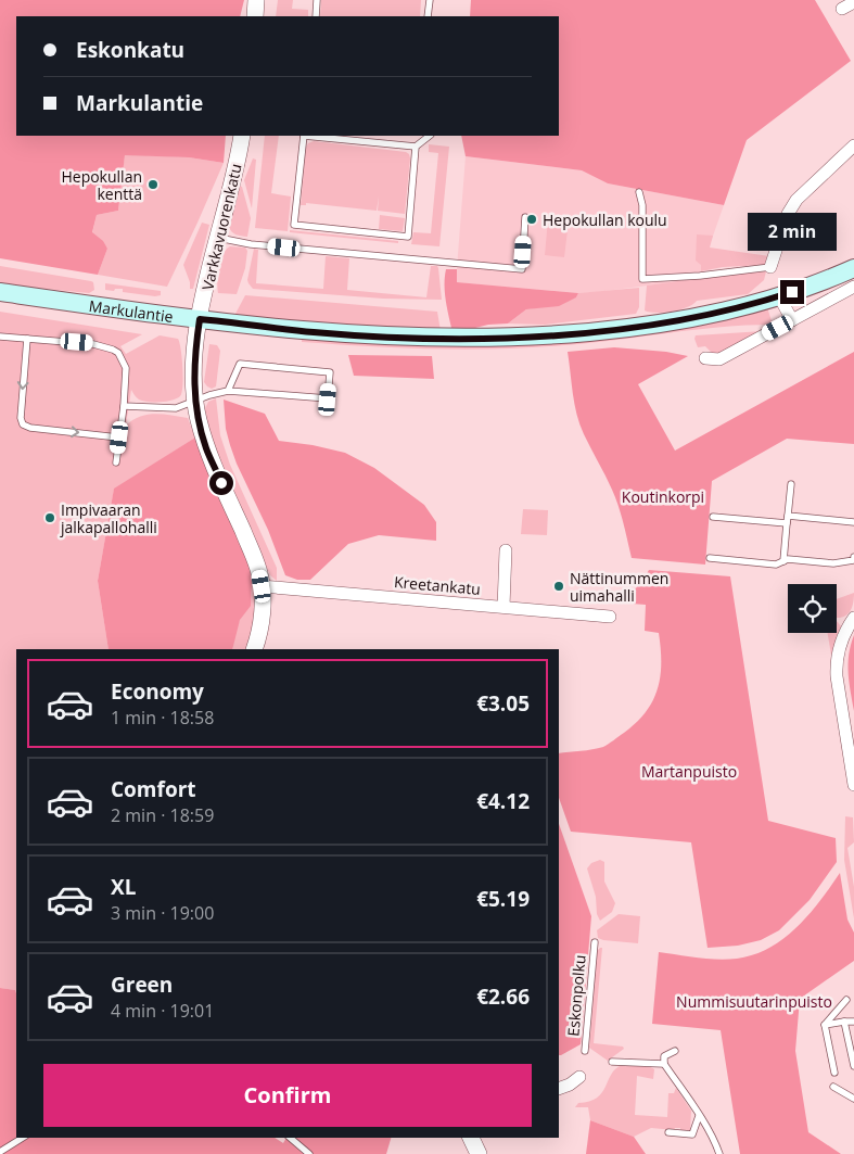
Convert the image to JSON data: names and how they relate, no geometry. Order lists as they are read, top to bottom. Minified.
{"streets":{"main road":["Markulantie"],"street":["Varkkavuorenkatu","Kreetankatu"],"lane":["Eskonpolku"]},"crossings":[["Varkkavuorenkatu","Markulantie"],["Varkkavuorenkatu","Kreetankatu"]],"parks":["Koutinkorpi","Martanpuisto","Nummisuutarinpuisto"],"places":["Hepokullan kenttä","Hepokullan koulu","Impivaaran jalkapallohalli","Nättinummen uimahalli"],"page":{"banner":["Eskonkatu","Markulantie"],"bubble":"2 min","list":[{"name":"Economy","note":"1 min · 18:58","value":"€3.05"},{"name":"Comfort","note":"2 min · 18:59","value":"€4.12"},{"name":"XL","note":"3 min · 19:00","value":"€5.19"},{"name":"Green","note":"4 min · 19:01","value":"€2.66"}],"buttons":"Confirm"}}
